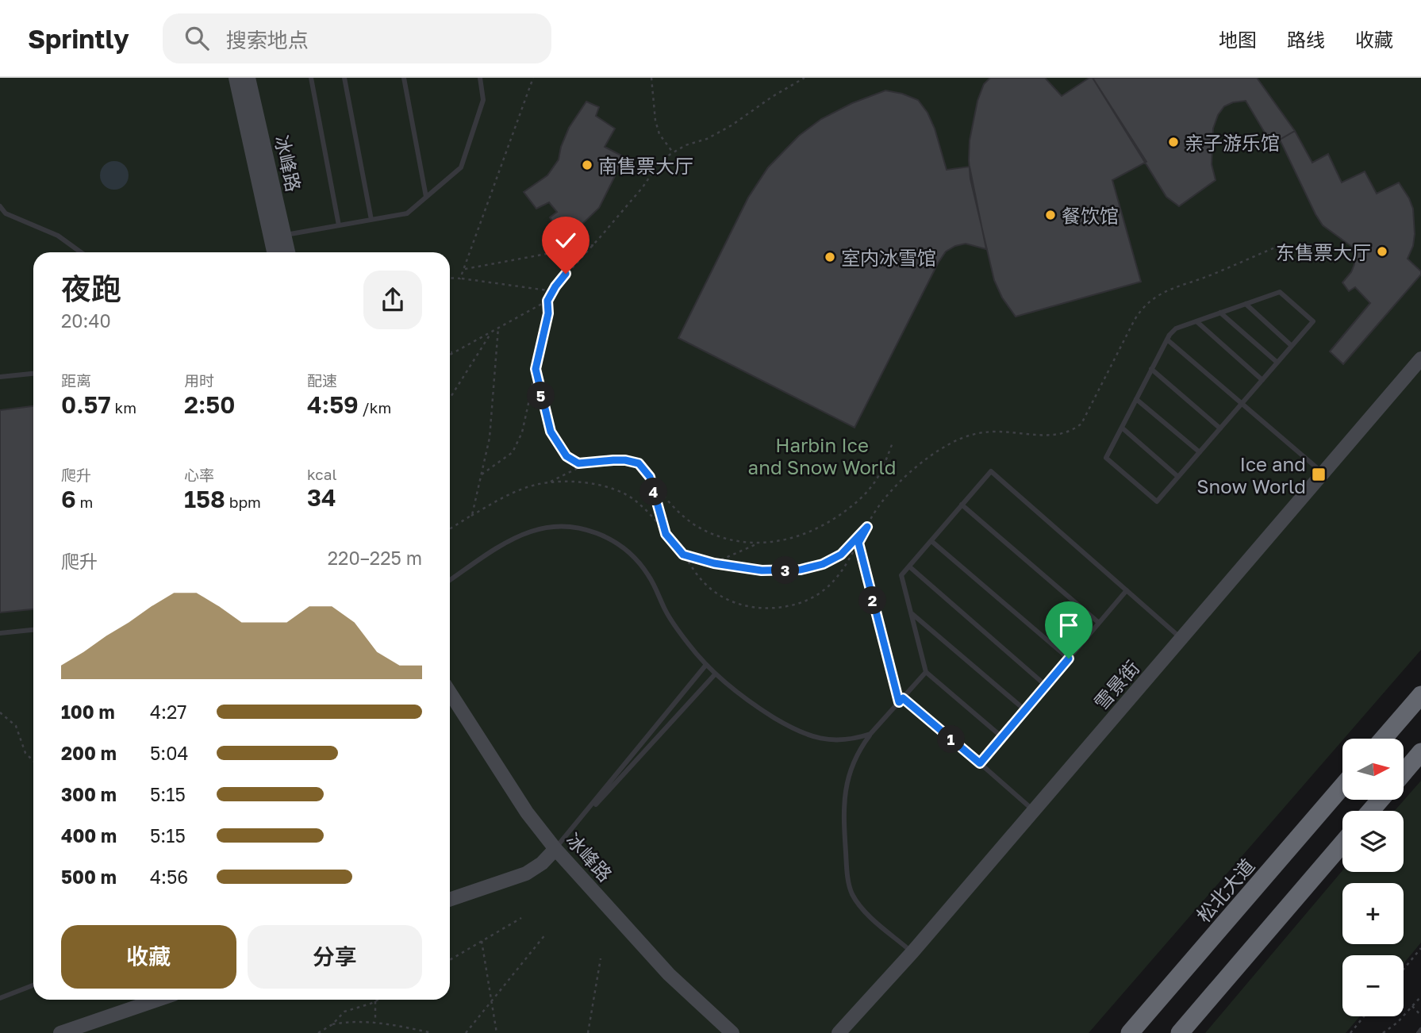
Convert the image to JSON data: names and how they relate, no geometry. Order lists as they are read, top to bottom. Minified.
{"streets":{"highway":["松北大道"],"street":["冰峰路","雪景街"]},"parks":["Harbin Ice and Snow World"],"places":{"other":["亲子游乐馆","南售票大厅","餐饮馆","东售票大厅","室内冰雪馆"],"transit":["Ice and Snow World"]},"north":"right","page":{"header":"Sprintly","search":"搜索地点","nav":["地图","路线","收藏"],"heading":["夜跑","20:40"],"stats":[["距离","0.57 km"],["用时","2:50"],["配速","4:59 /km"],["爬升","6 m"],["心率","158 bpm"],["kcal","34"]],"pins":["5","4","3","2","1"],"chart":["爬升","220–225 m"],"list":[{"name":"100 m","note":"4:27"},{"name":"200 m","note":"5:04"},{"name":"300 m","note":"5:15"},{"name":"400 m","note":"5:15"},{"name":"500 m","note":"4:56"}],"map_buttons":["+","−"],"buttons":["收藏","分享"]}}
